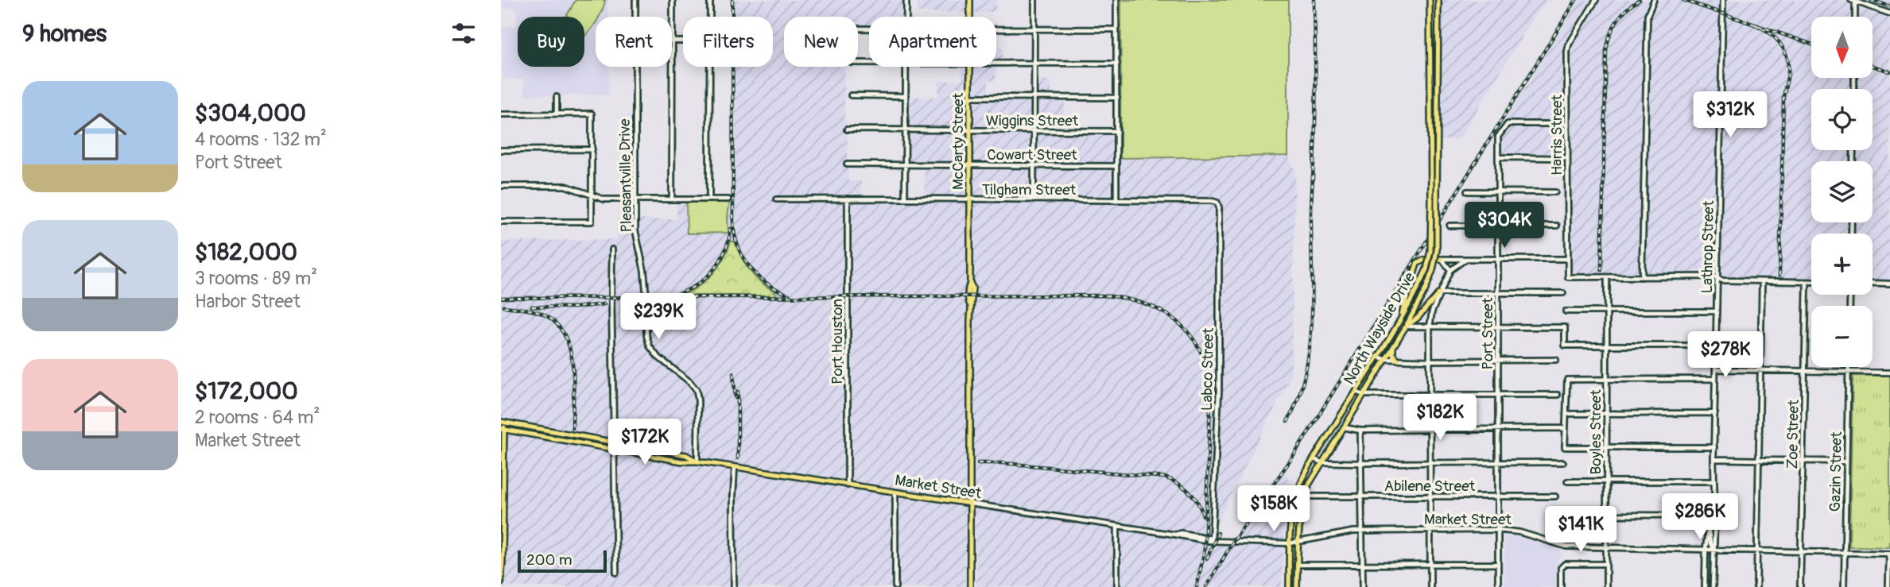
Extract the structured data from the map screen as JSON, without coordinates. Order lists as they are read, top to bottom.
{
  "streets": {
    "main road": ["McCarty Street", "North Wayside Drive", "Market Street"],
    "street": [
      "Wiggins Street",
      "Harris Street",
      "Cowart Street",
      "Pleasantville Drive",
      "Tilgham Street",
      "Lathrop Street",
      "Port Street",
      "Port Houston",
      "Labco Street",
      "Boyles Street",
      "Zoe Street",
      "Gazin Street",
      "Abilene Street"
    ]
  },
  "crossings": [
    ["Wiggins Street", "McCarty Street"],
    ["Harris Street", "Port Street"],
    ["Harris Street", "Boyles Street"],
    ["McCarty Street", "Cowart Street"],
    ["McCarty Street", "Tilgham Street"],
    ["McCarty Street", "Market Street"],
    ["Pleasantville Drive", "Market Street"],
    ["Tilgham Street", "Port Houston"],
    ["Tilgham Street", "Labco Street"],
    ["Lathrop Street", "Market Street"],
    ["North Wayside Drive", "Abilene Street"],
    ["North Wayside Drive", "Market Street"],
    ["Port Street", "Abilene Street"],
    ["Port Street", "Market Street"],
    ["Port Houston", "Market Street"],
    ["Labco Street", "Market Street"],
    ["Boyles Street", "Market Street"],
    ["Zoe Street", "Market Street"],
    ["Gazin Street", "Market Street"]
  ],
  "scale_bar": "200 m",
  "north": "bottom",
  "page": {
    "heading": "9 homes",
    "map_buttons": ["+", "−"],
    "chip": [
      "Buy",
      "Rent",
      "Filters",
      "New",
      "Apartment"
    ],
    "list": [
      {
        "name": "$304,000",
        "note": "4 rooms · 132 m² · Port Street"
      },
      {
        "name": "$182,000",
        "note": "3 rooms · 89 m² · Harbor Street"
      },
      {
        "name": "$172,000",
        "note": "2 rooms · 64 m² · Market Street"
      }
    ],
    "price": [
      "$312K",
      "$304K",
      "$239K",
      "$278K",
      "$182K",
      "$172K",
      "$158K",
      "$286K",
      "$141K"
    ],
    "scale": "200 m"
  }
}
